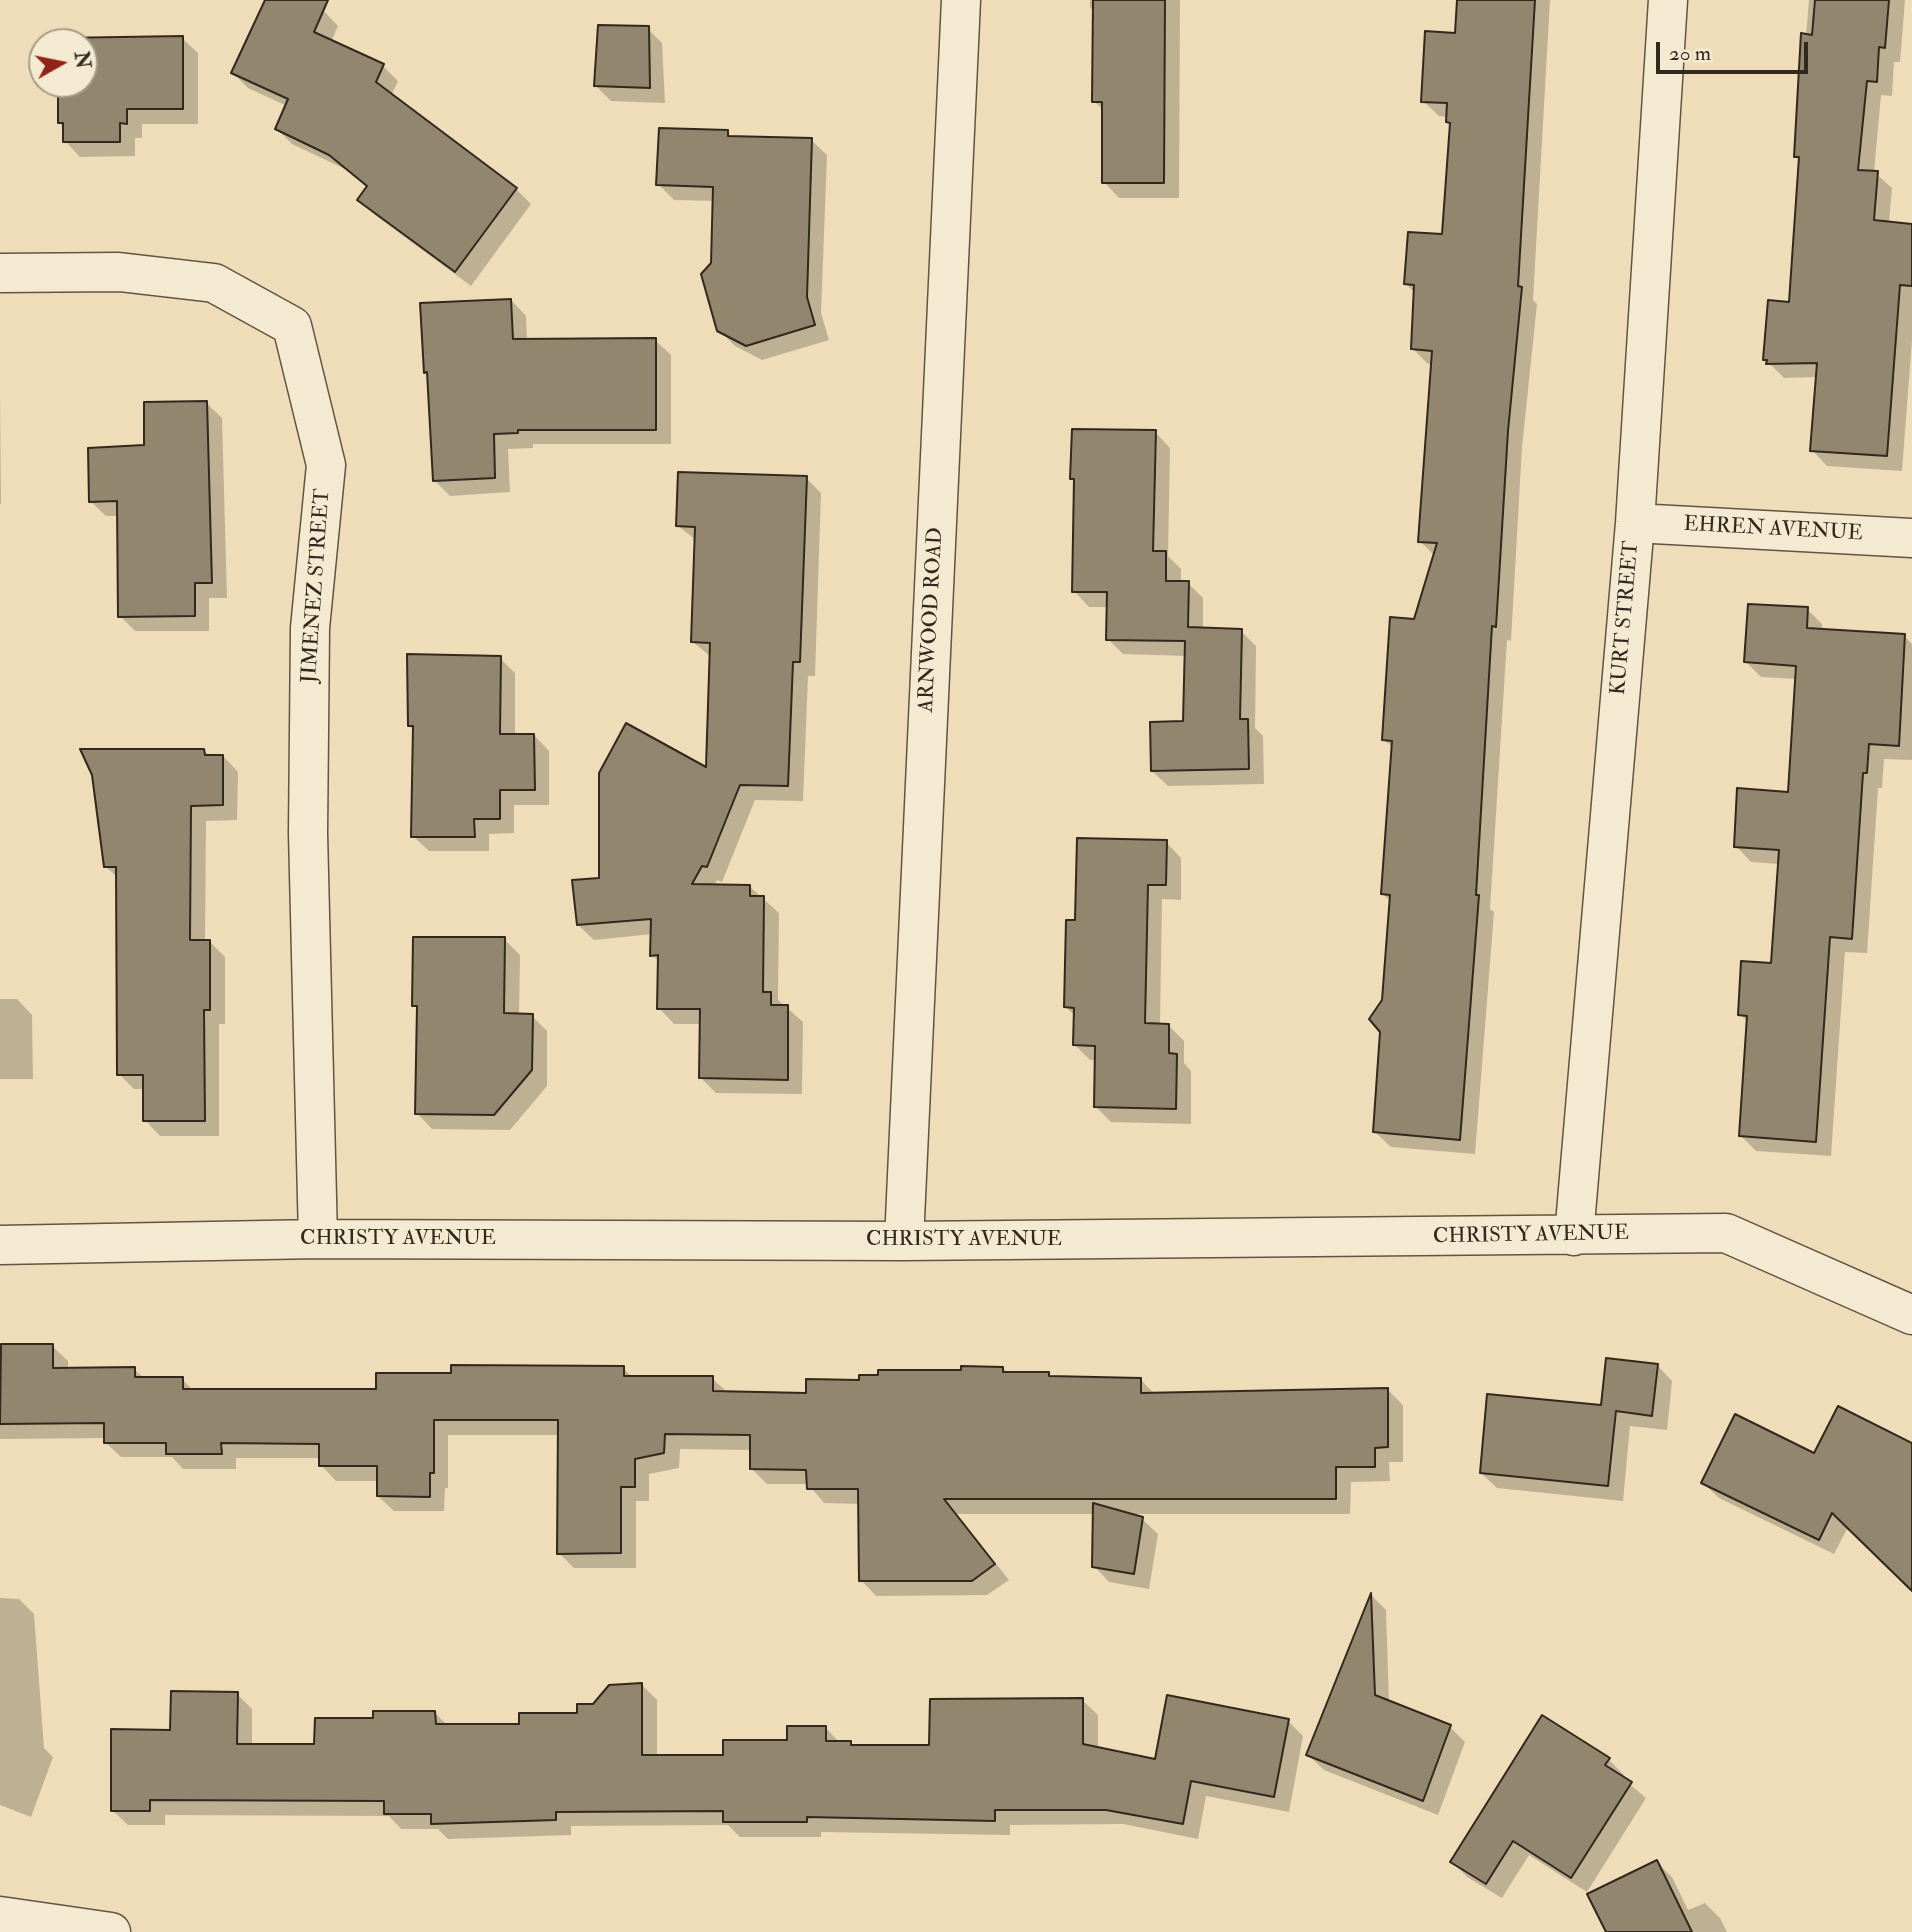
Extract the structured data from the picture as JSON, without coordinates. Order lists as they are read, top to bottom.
{
  "streets": {
    "street": [
      "EHREN AVENUE",
      "JIMENEZ STREET",
      "KURT STREET",
      "ARNWOOD ROAD",
      "CHRISTY AVENUE"
    ]
  },
  "crossings": [
    ["EHREN AVENUE", "KURT STREET"],
    ["JIMENEZ STREET", "CHRISTY AVENUE"],
    ["KURT STREET", "CHRISTY AVENUE"],
    ["ARNWOOD ROAD", "CHRISTY AVENUE"]
  ],
  "scale_bar": "20 m",
  "north": "right"
}
